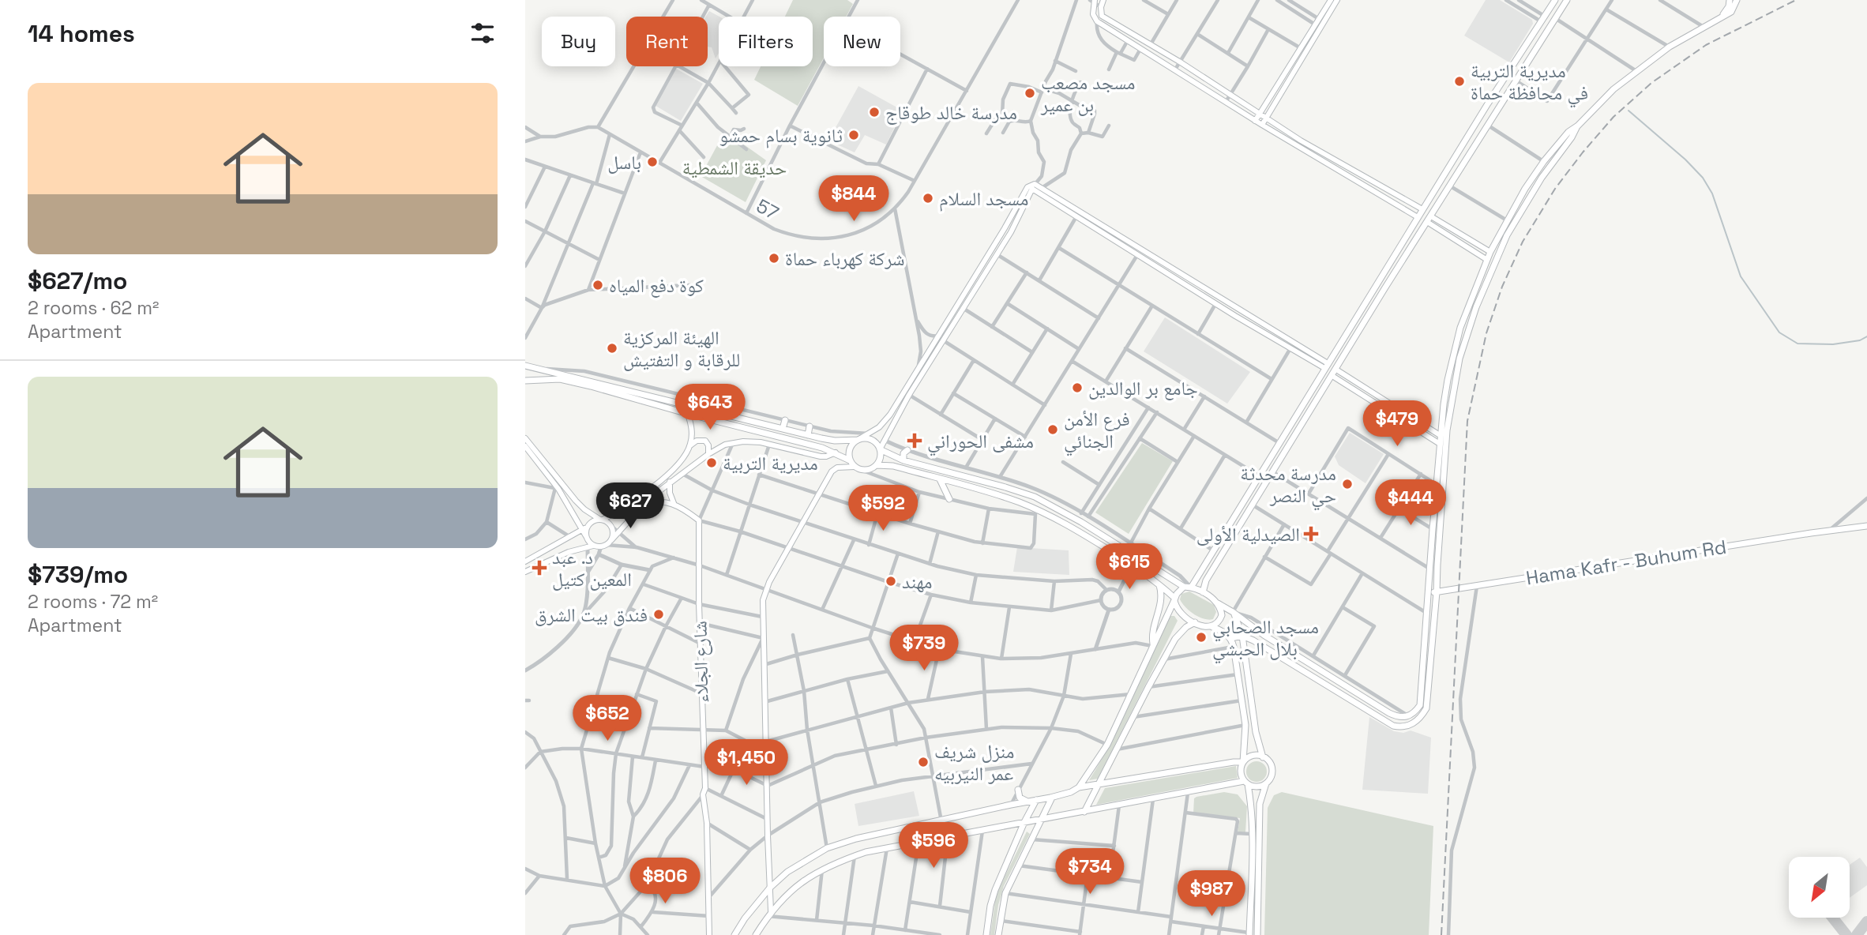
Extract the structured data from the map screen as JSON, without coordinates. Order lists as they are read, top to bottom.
{
  "streets": {
    "main road": ["Hama Kafr - Buhum Rd", "شارع الجلاء"],
    "street": ["57"]
  },
  "parks": ["حديقة الشمطية"],
  "places": {
    "other": [
      "مديرية التربية في محافظة حماة",
      "مسجد مصعب بن عمير",
      "مدرسة خالد طوقاج",
      "ثانوية بسام حمشو",
      "باسل",
      "مسجد السلام",
      "شركة كهرباء حماة",
      "كوة دفع المياه",
      "الهيئة المركزية للرقابة و التفتيش",
      "جامع بر الوالدين",
      "فرع الأمن الجنائي",
      "مديرية التربية",
      "مدرسة محدثة حي النصر",
      "مهند",
      "فندق بيت الشرق",
      "مسجد الصحابي بلال الحبشي",
      "منزل شريف عمر النيربيه"
    ],
    "health": ["مشفى الحوراني", "الصيدلية الأولى", "د. عبد المعين كتيل"]
  },
  "north": "bottom left",
  "page": {
    "heading": "14 homes",
    "chip": [
      "Buy",
      "Rent",
      "Filters",
      "New"
    ],
    "list": [
      {
        "name": "$627/mo",
        "note": "2 rooms · 62 m² · Apartment"
      },
      {
        "name": "$739/mo",
        "note": "2 rooms · 72 m² · Apartment"
      }
    ],
    "price": [
      "$844",
      "$643",
      "$479",
      "$444",
      "$627",
      "$592",
      "$615",
      "$739",
      "$652",
      "$1,450",
      "$596",
      "$734",
      "$806",
      "$987"
    ]
  }
}
